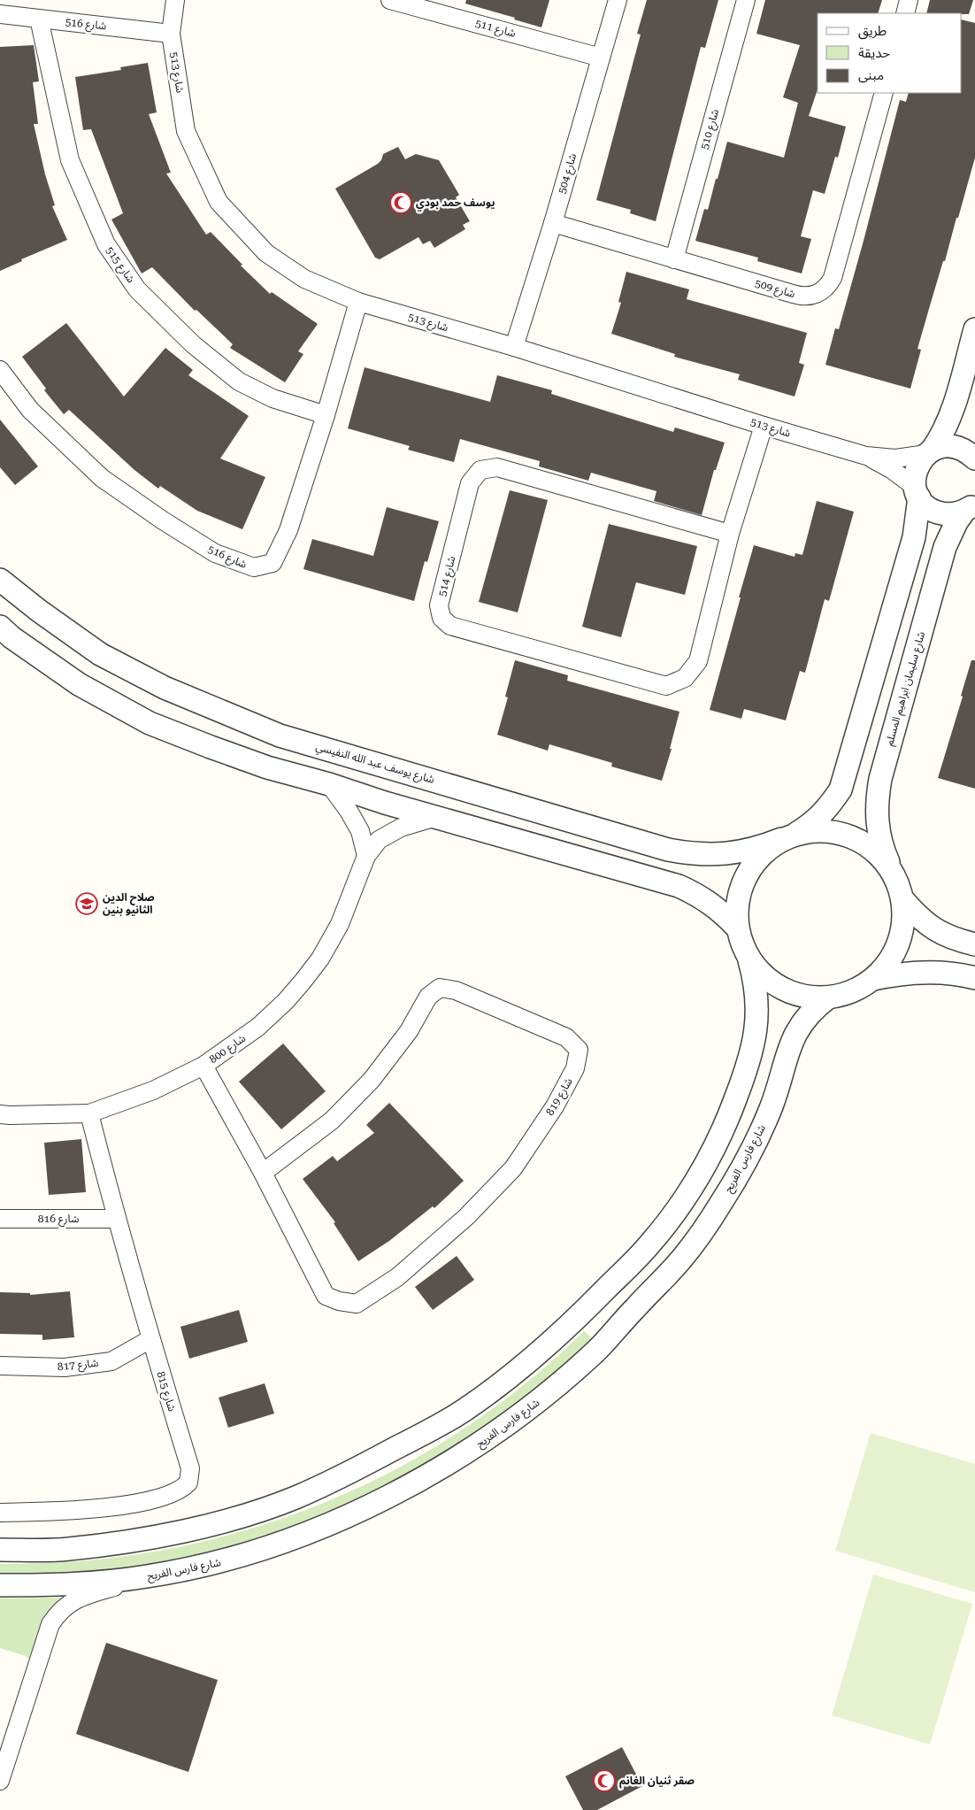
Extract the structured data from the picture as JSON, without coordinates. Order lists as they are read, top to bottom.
{
  "streets": {
    "street": [
      "شارع 516",
      "شارع 511",
      "شارع 513",
      "شارع 510",
      "شارع 504",
      "شارع 515",
      "شارع 509",
      "شارع 514",
      "شارع سليمان ابراهيم المسلم",
      "شارع يوسف عبد الله النفيسي",
      "شارع 800",
      "شارع 819",
      "شارع فارس الفريح",
      "شارع 816",
      "شارع 817",
      "شارع 815"
    ]
  },
  "crossings": [
    ["شارع 516", "شارع 513"],
    ["شارع 516", "شارع 515"],
    ["شارع 511", "شارع 504"],
    ["شارع 513", "شارع 504"],
    ["شارع 513", "شارع 514"],
    ["شارع 510", "شارع 509"],
    ["شارع 504", "شارع 509"],
    ["شارع 800", "شارع 819"],
    ["شارع 800", "شارع 815"],
    ["شارع 816", "شارع 815"],
    ["شارع 817", "شارع 815"]
  ],
  "places": {
    "mosque": ["يوسف حمد بودي", "صقر ثنيان الغانم"],
    "school or university": ["صلاح الدين الثانيو بنين"]
  },
  "legend": ["طريق", "حديقة", "مبنى"]
}
